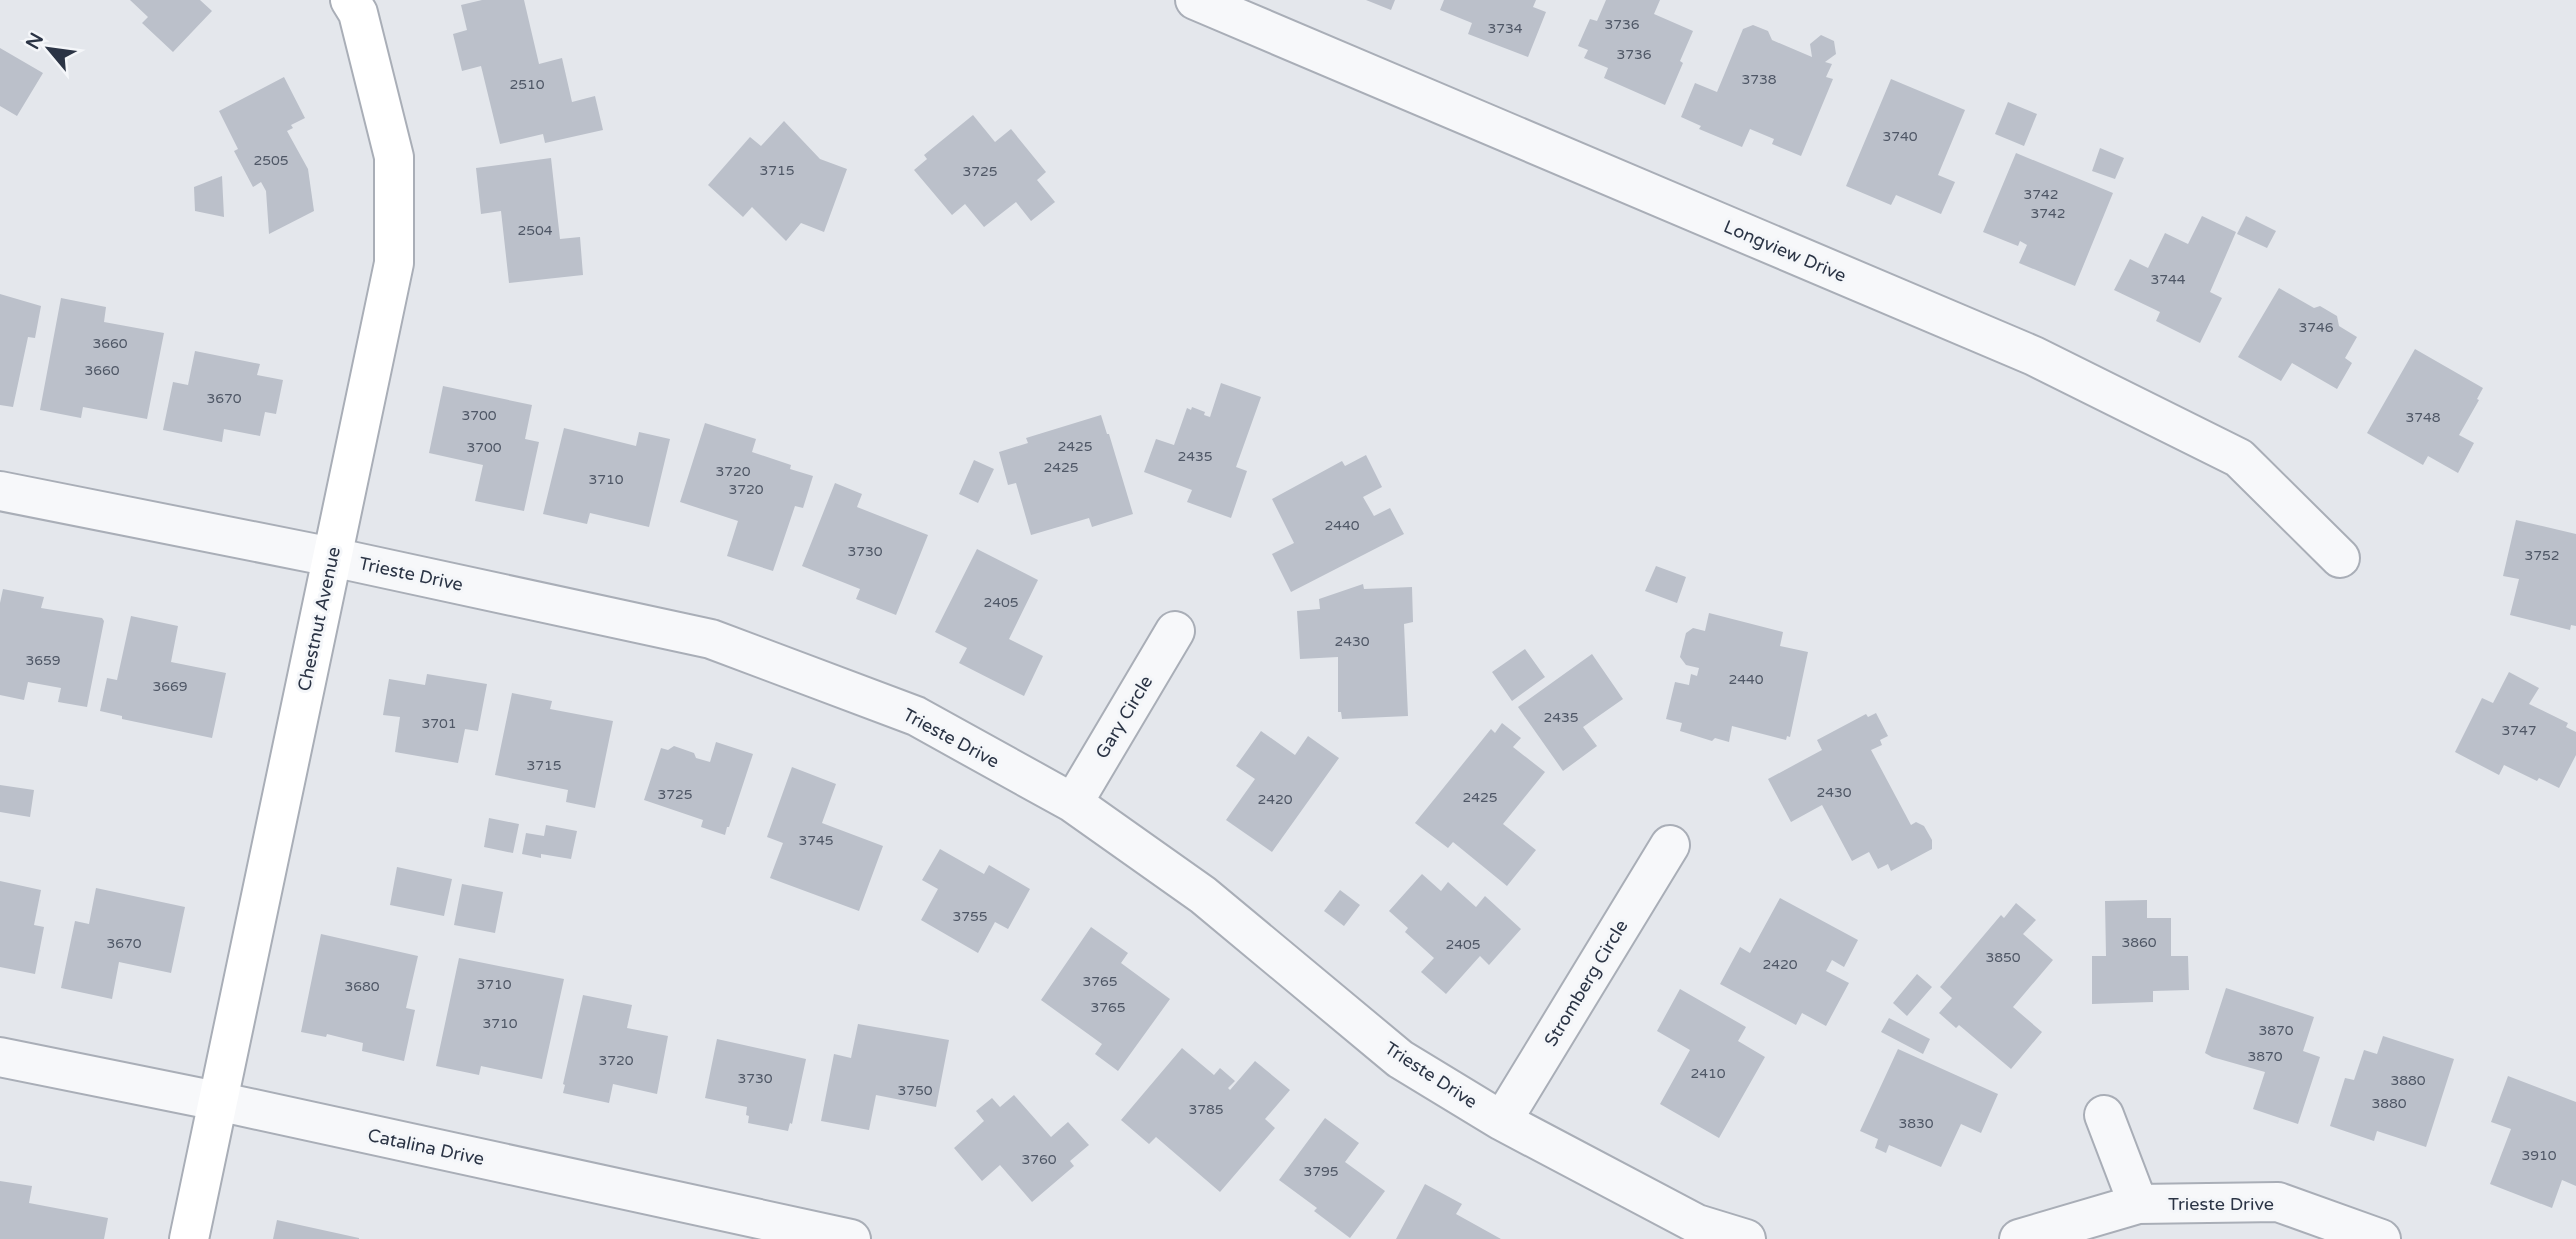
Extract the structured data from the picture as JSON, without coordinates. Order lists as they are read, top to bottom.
{
  "streets": {
    "street": [
      "Longview Drive",
      "Trieste Drive",
      "Chestnut Avenue",
      "Gary Circle",
      "Stromberg Circle",
      "Catalina Drive"
    ]
  },
  "crossings": [
    ["Trieste Drive", "Chestnut Avenue"],
    ["Trieste Drive", "Gary Circle"],
    ["Trieste Drive", "Stromberg Circle"],
    ["Chestnut Avenue", "Catalina Drive"]
  ],
  "house_numbers": [
    "3736",
    "3734",
    "3736",
    "3738",
    "2510",
    "3740",
    "2505",
    "3715",
    "3725",
    "3742",
    "3742",
    "2504",
    "3744",
    "3746",
    "3660",
    "3660",
    "3670",
    "3700",
    "3748",
    "2425",
    "3700",
    "2435",
    "2425",
    "3720",
    "3710",
    "3720",
    "2440",
    "3730",
    "3752",
    "2405",
    "2430",
    "3659",
    "2440",
    "3669",
    "2435",
    "3701",
    "3747",
    "3715",
    "2430",
    "3725",
    "2425",
    "2420",
    "3745",
    "3755",
    "3860",
    "3670",
    "2405",
    "3850",
    "2420",
    "3765",
    "3710",
    "3680",
    "3765",
    "3710",
    "3870",
    "3870",
    "3720",
    "2410",
    "3730",
    "3880",
    "3750",
    "3880",
    "3785",
    "3830",
    "3910",
    "3760",
    "3795"
  ],
  "north": "top left"
}
